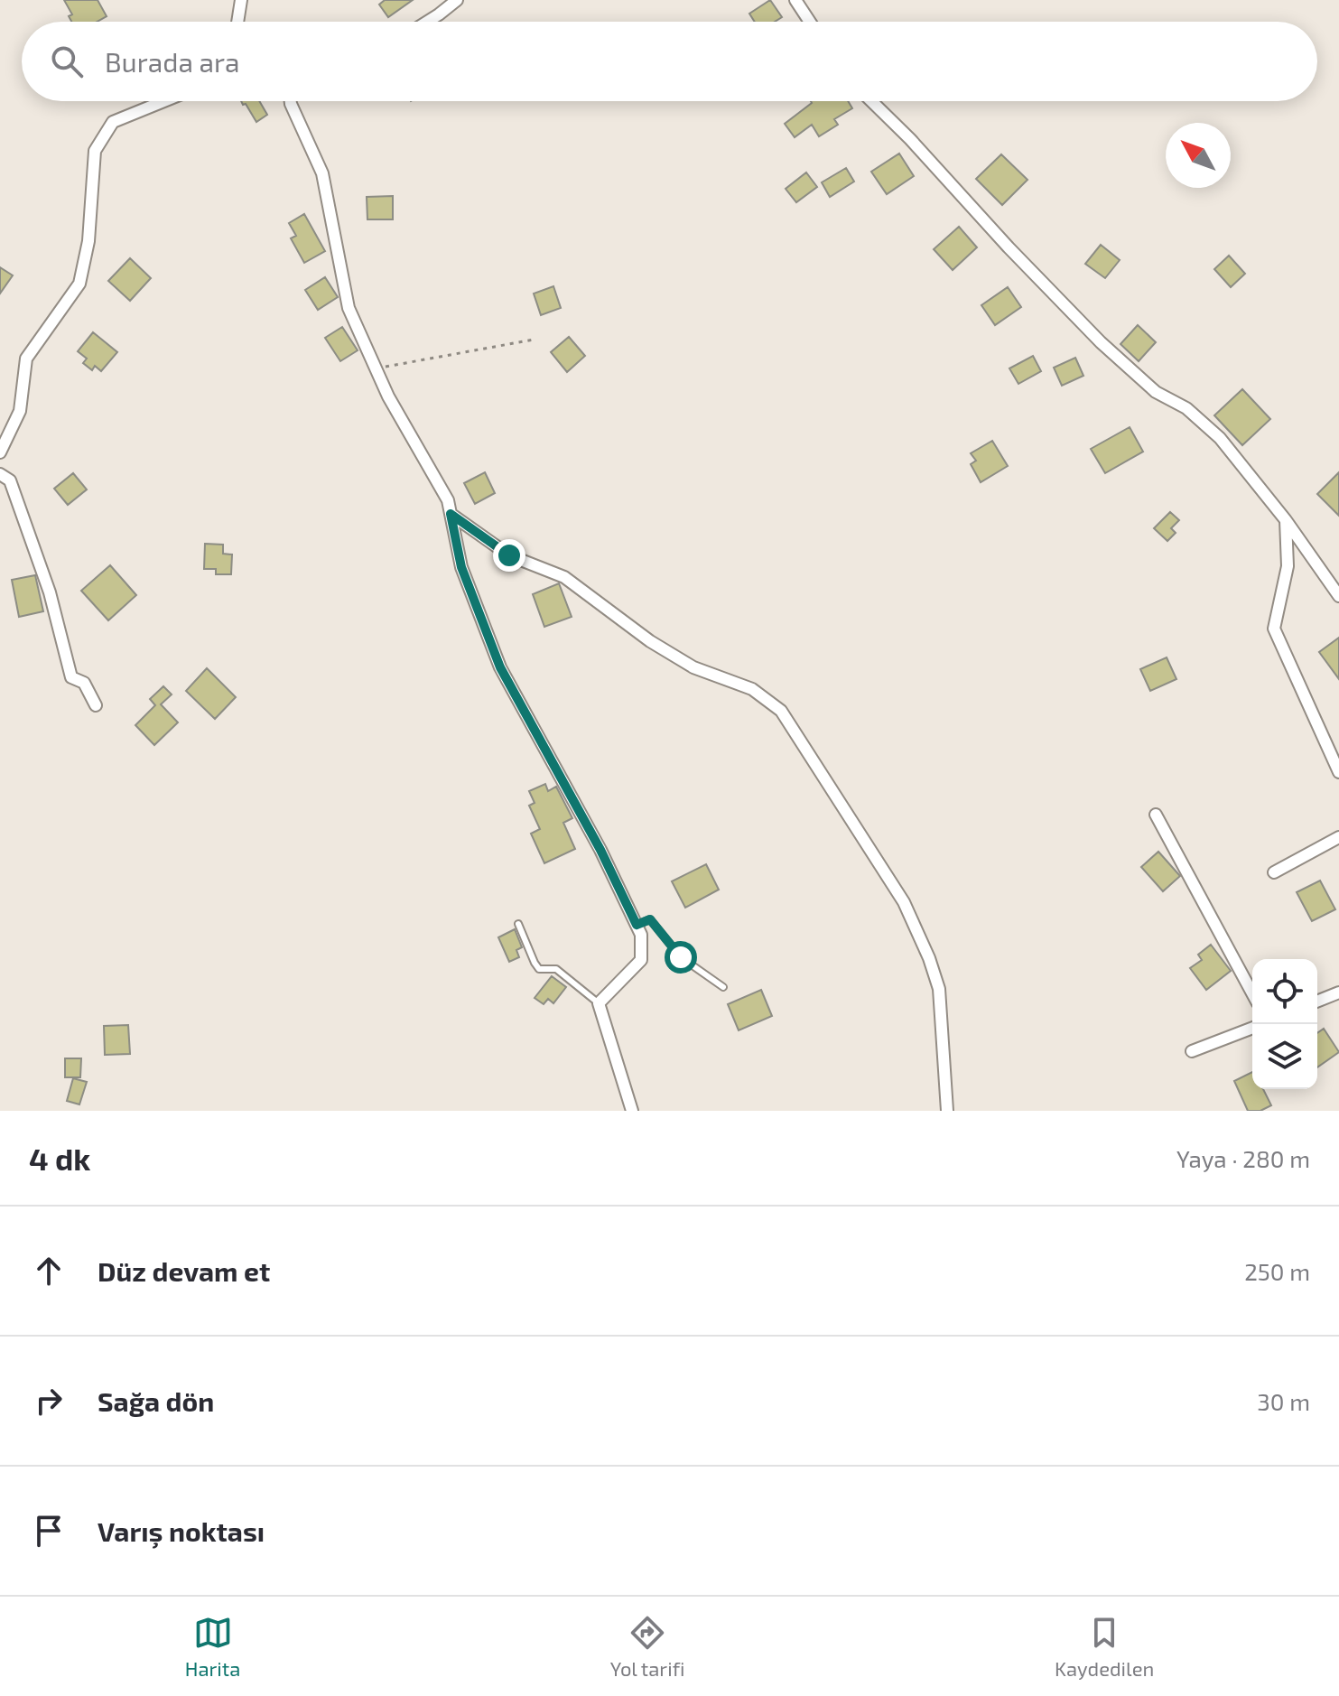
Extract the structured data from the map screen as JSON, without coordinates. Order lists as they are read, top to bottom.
{
  "north": "top left",
  "page": {
    "search": "Burada ara",
    "heading": ["4 dk", "Yaya · 280 m"],
    "list": [
      ["Düz devam et", "250 m"],
      ["Sağa dön", "30 m"],
      "Varış noktası"
    ],
    "nav": ["Harita", "Yol tarifi", "Kaydedilen"]
  }
}
